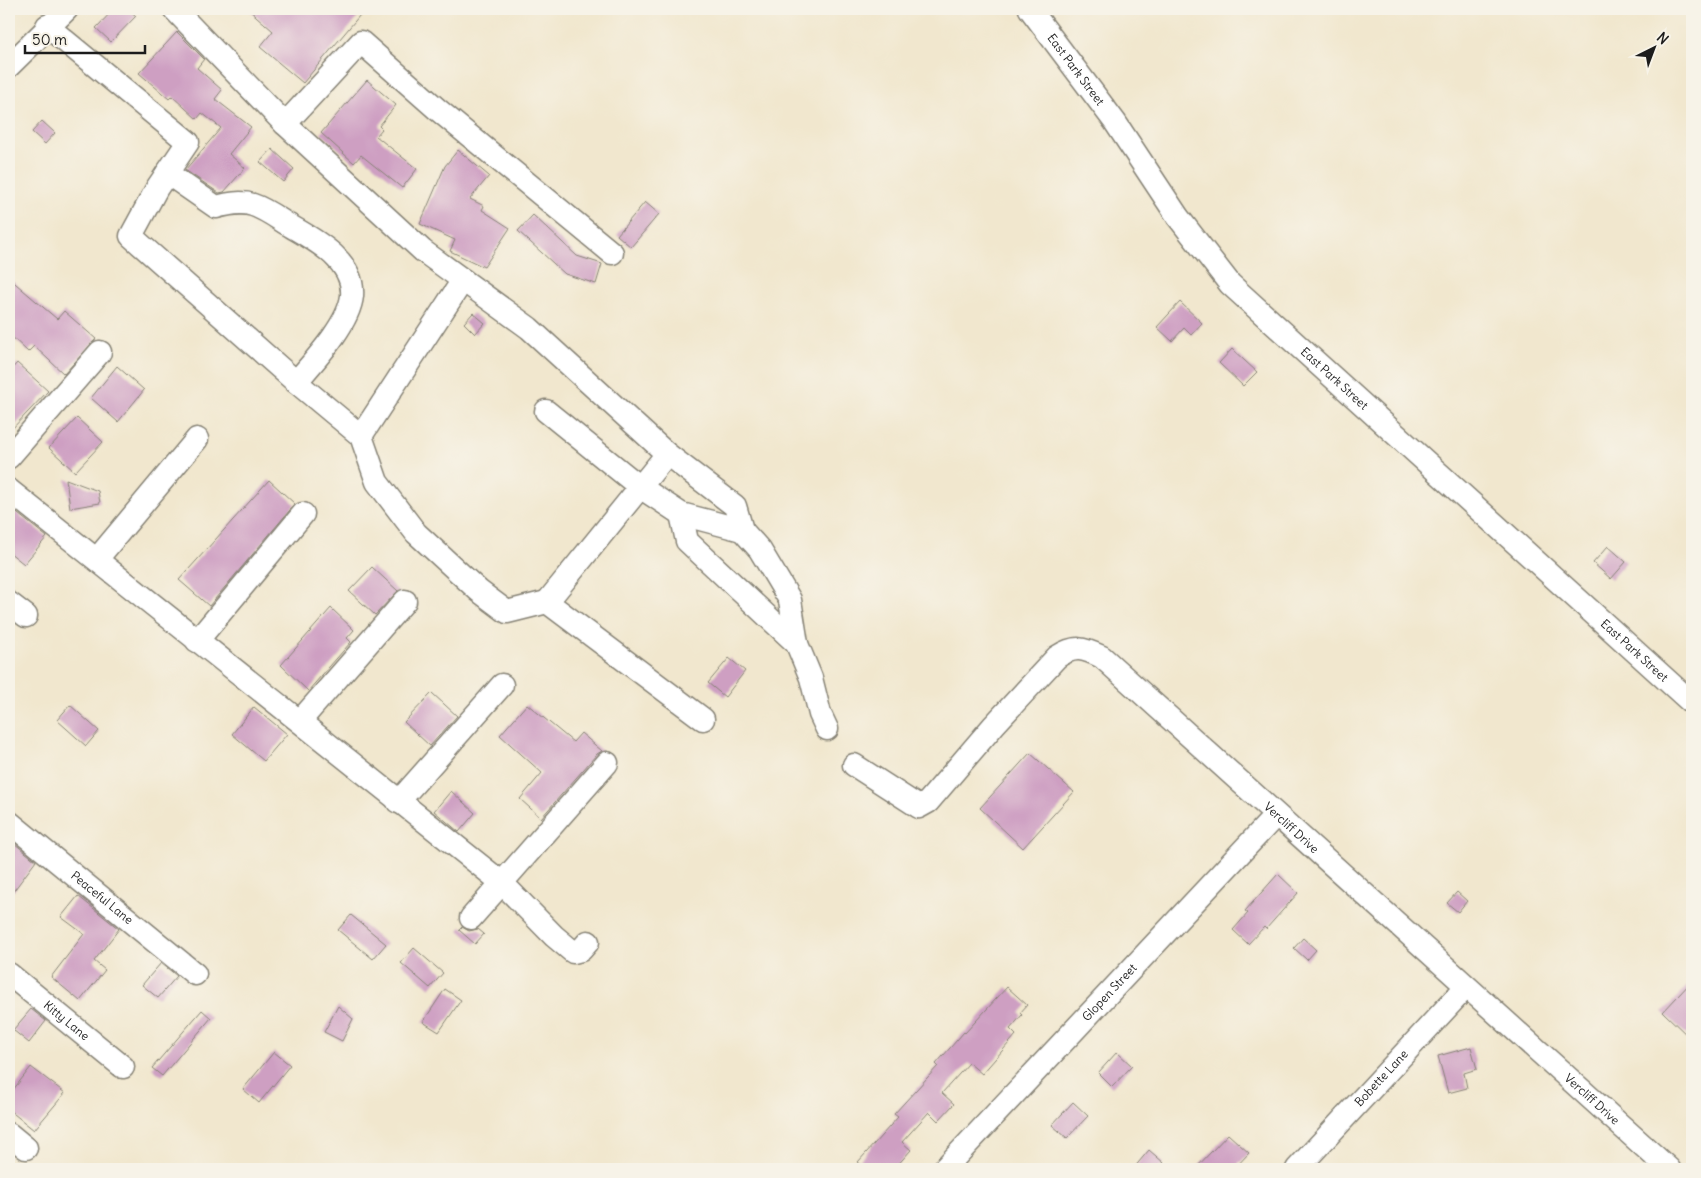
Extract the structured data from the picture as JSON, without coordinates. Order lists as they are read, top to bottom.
{
  "streets": {
    "street": [
      "East Park Street",
      "Vercliff Drive",
      "Peaceful Lane",
      "Glopen Street",
      "Kitty Lane",
      "Bobette Lane"
    ]
  },
  "crossings": [
    ["Vercliff Drive", "Glopen Street"],
    ["Vercliff Drive", "Bobette Lane"]
  ],
  "scale_bar": "50 m",
  "north": "top right"
}
